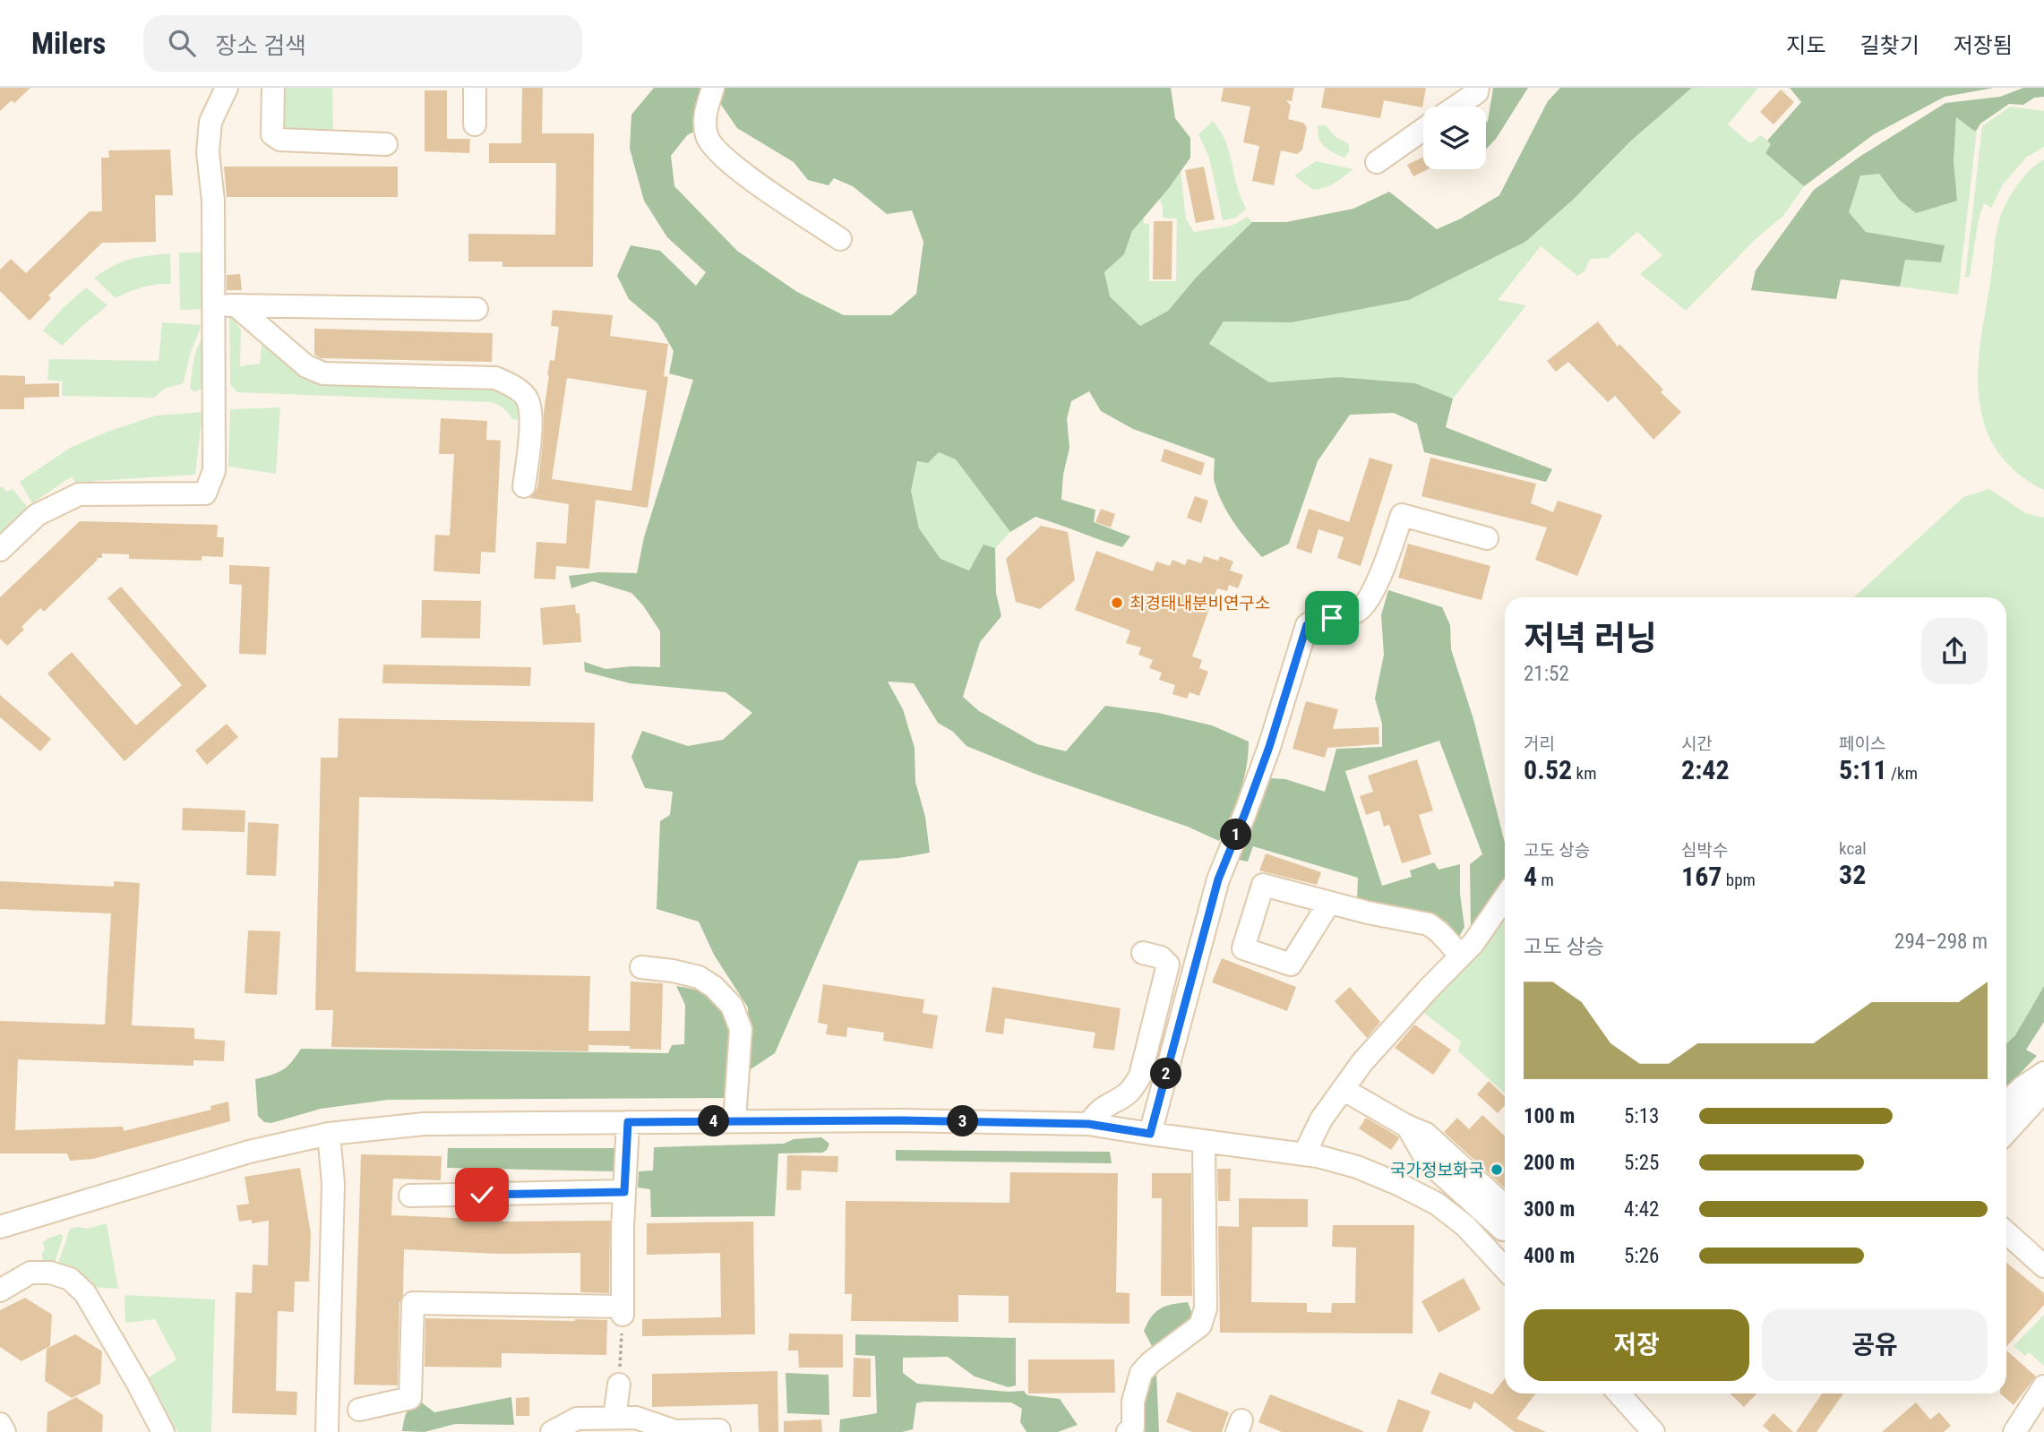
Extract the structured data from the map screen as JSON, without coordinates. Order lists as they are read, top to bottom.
{
  "places": ["최경태내분비연구소", "국가정보화국"],
  "page": {
    "header": "Milers",
    "search": "장소 검색",
    "nav": ["지도", "길찾기", "저장됨"],
    "heading": ["저녁 러닝", "21:52"],
    "stats": [
      ["거리", "0.52 km"],
      ["시간", "2:42"],
      ["페이스", "5:11 /km"],
      ["고도 상승", "4 m"],
      ["심박수", "167 bpm"],
      ["kcal", "32"]
    ],
    "pins": [
      "1",
      "2",
      "3",
      "4"
    ],
    "chart": ["고도 상승", "294–298 m"],
    "list": [
      {
        "name": "100 m",
        "note": "5:13"
      },
      {
        "name": "200 m",
        "note": "5:25"
      },
      {
        "name": "300 m",
        "note": "4:42"
      },
      {
        "name": "400 m",
        "note": "5:26"
      }
    ],
    "buttons": ["저장", "공유"]
  }
}
